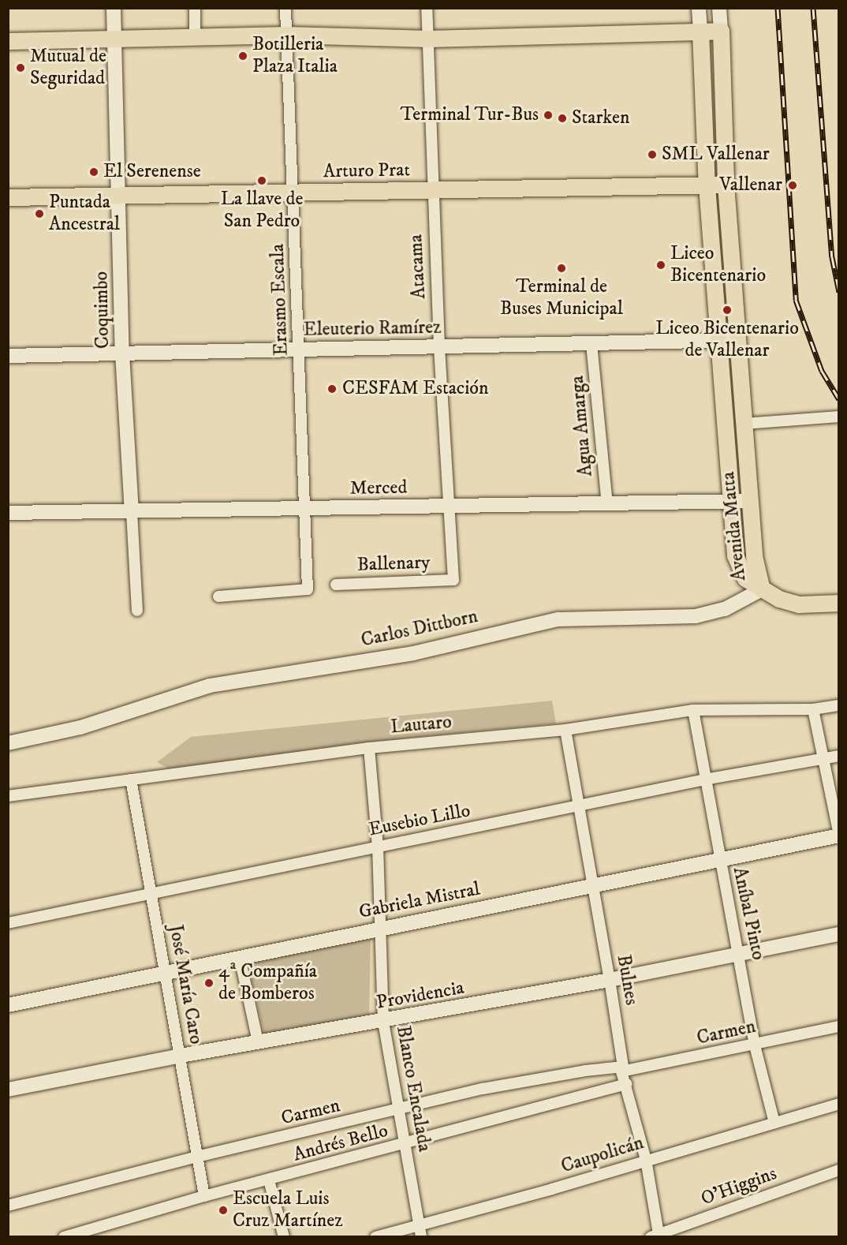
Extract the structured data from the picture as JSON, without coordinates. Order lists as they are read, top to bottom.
{
  "streets": {
    "main road": [
      "Arturo Prat",
      "Coquimbo",
      "Eleuterio Ramírez",
      "Merced",
      "Avenida Matta",
      "Carlos Dittborn",
      "Gabriela Mistral",
      "Providencia"
    ],
    "street": [
      "Atacama",
      "Erasmo Escala",
      "Agua Amarga",
      "Ballenary",
      "Lautaro",
      "Eusebio Lillo",
      "Aníbal Pinto",
      "Bulnes",
      "José María Caro",
      "Carmen",
      "Blanco Encalada",
      "Andrés Bello",
      "Caupolicán",
      "O'Higgins"
    ]
  },
  "crossings": [
    ["Arturo Prat", "Atacama"],
    ["Arturo Prat", "Erasmo Escala"],
    ["Arturo Prat", "Coquimbo"],
    ["Arturo Prat", "Avenida Matta"],
    ["Atacama", "Eleuterio Ramírez"],
    ["Atacama", "Merced"],
    ["Atacama", "Ballenary"],
    ["Erasmo Escala", "Eleuterio Ramírez"],
    ["Erasmo Escala", "Merced"],
    ["Coquimbo", "Eleuterio Ramírez"],
    ["Coquimbo", "Merced"],
    ["Eleuterio Ramírez", "Agua Amarga"],
    ["Eleuterio Ramírez", "Avenida Matta"],
    ["Agua Amarga", "Merced"],
    ["Merced", "Avenida Matta"],
    ["Avenida Matta", "Carlos Dittborn"],
    ["Lautaro", "Aníbal Pinto"],
    ["Lautaro", "Bulnes"],
    ["Lautaro", "José María Caro"],
    ["Lautaro", "Blanco Encalada"],
    ["Eusebio Lillo", "Aníbal Pinto"],
    ["Eusebio Lillo", "Bulnes"],
    ["Eusebio Lillo", "José María Caro"],
    ["Eusebio Lillo", "Blanco Encalada"],
    ["Gabriela Mistral", "Aníbal Pinto"],
    ["Gabriela Mistral", "Bulnes"],
    ["Gabriela Mistral", "José María Caro"],
    ["Gabriela Mistral", "Blanco Encalada"],
    ["Aníbal Pinto", "Providencia"],
    ["Aníbal Pinto", "Carmen"],
    ["Aníbal Pinto", "Caupolicán"],
    ["Bulnes", "Providencia"],
    ["Bulnes", "Carmen"],
    ["Bulnes", "Andrés Bello"],
    ["Bulnes", "Caupolicán"],
    ["Bulnes", "O'Higgins"],
    ["José María Caro", "Providencia"],
    ["José María Caro", "Carmen"],
    ["José María Caro", "Andrés Bello"],
    ["Providencia", "Blanco Encalada"],
    ["Carmen", "Blanco Encalada"],
    ["Blanco Encalada", "Andrés Bello"],
    ["Blanco Encalada", "Caupolicán"]
  ],
  "places": [
    "Botilleria Plaza Italia",
    "Mutual de Seguridad",
    "Terminal Tur-Bus",
    "Starken",
    "SML Vallenar",
    "El Serenense",
    "La llave de San Pedro",
    "Vallenar",
    "Puntada Ancestral",
    "Liceo Bicentenario",
    "Terminal de Buses Municipal",
    "Liceo Bicentenario de Vallenar",
    "CESFAM Estación",
    "4ª Compañía de Bomberos",
    "Escuela Luis Cruz Martínez"
  ]
}
